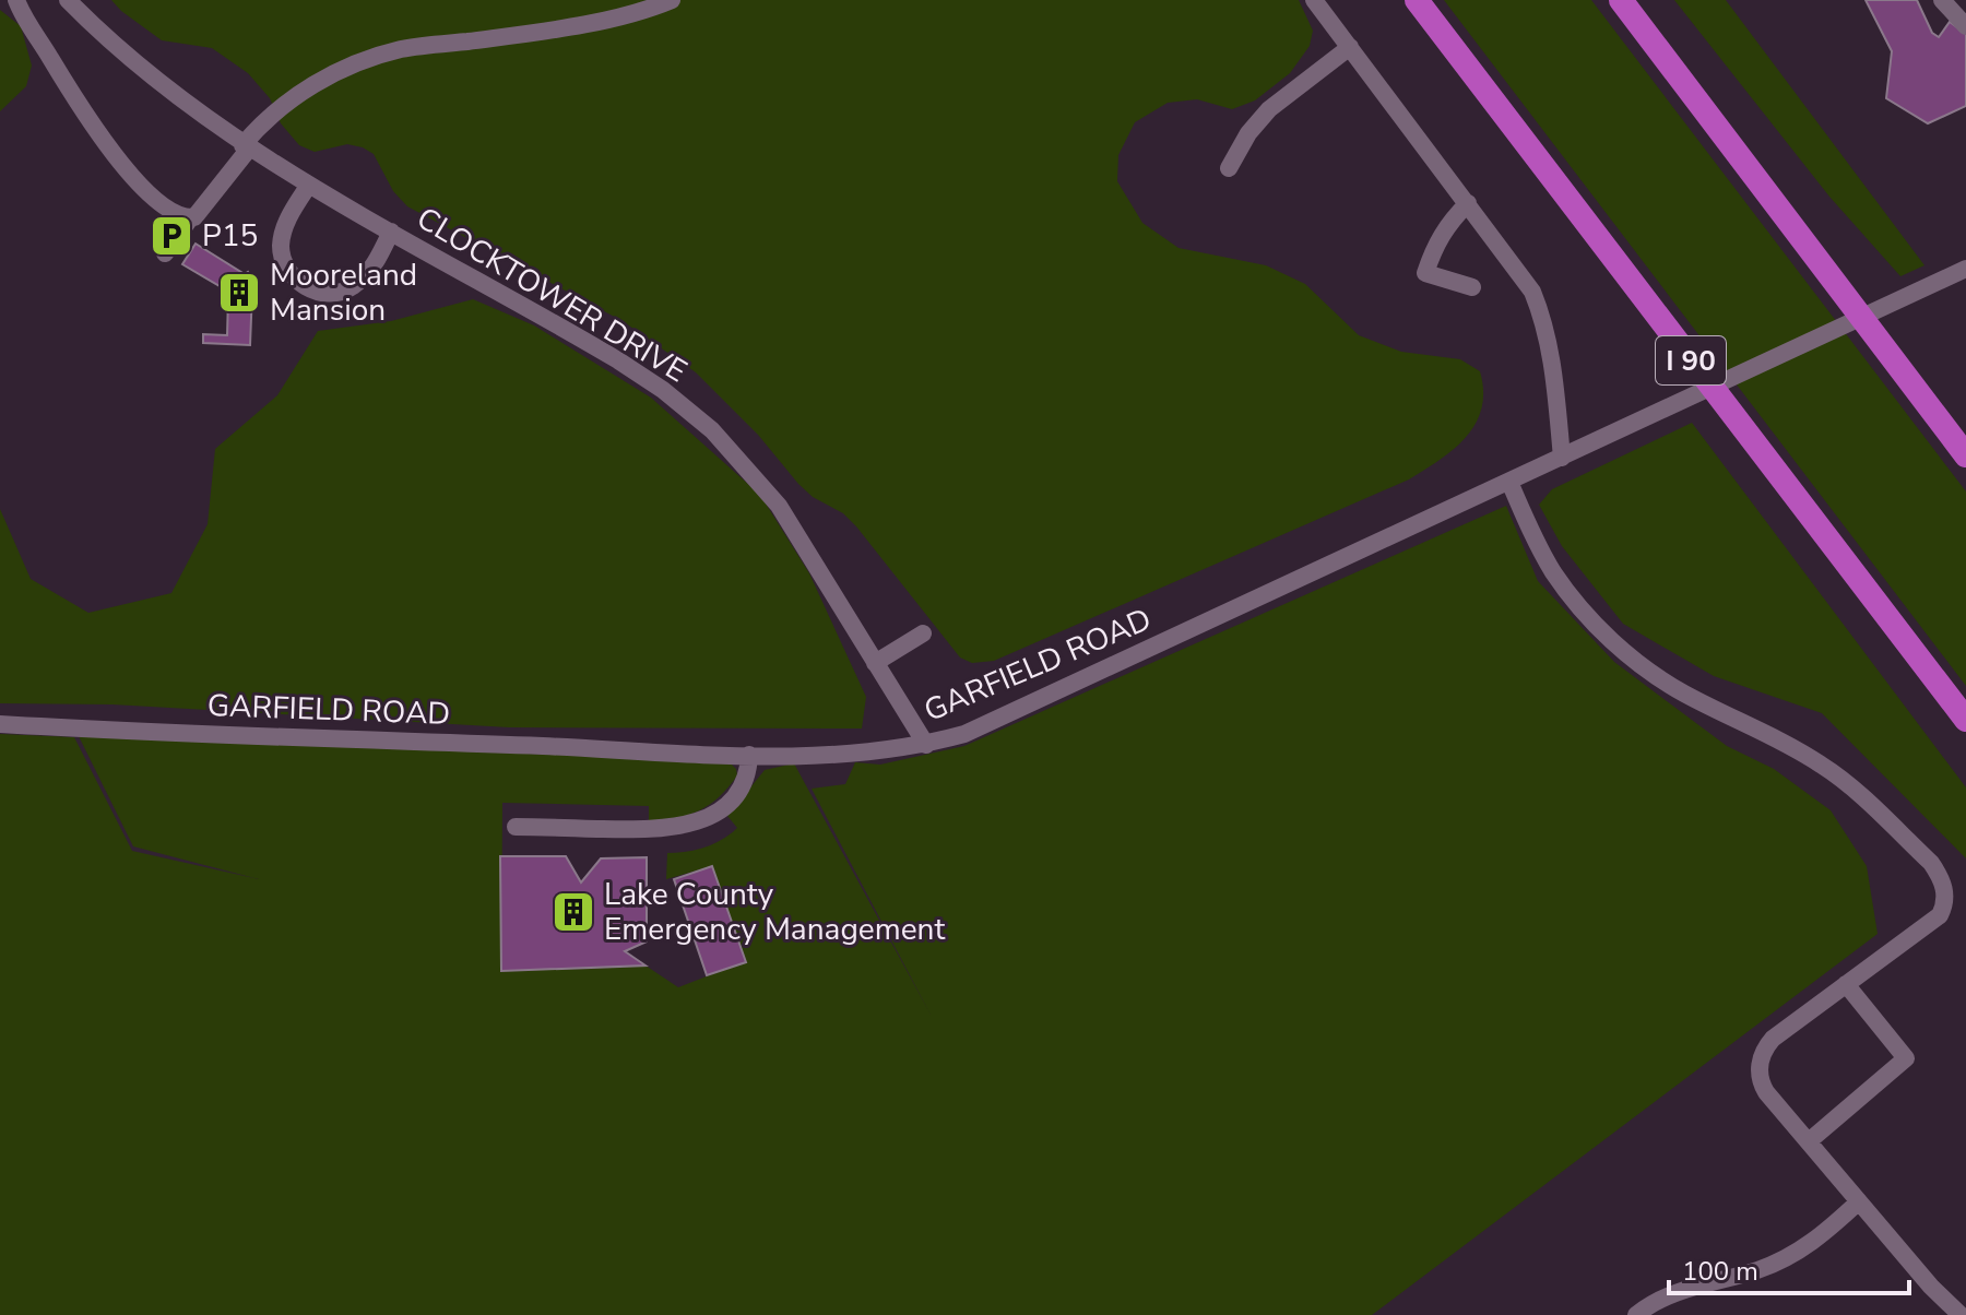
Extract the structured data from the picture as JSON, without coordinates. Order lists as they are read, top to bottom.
{
  "streets": {
    "highway": ["I 90"],
    "street": ["CLOCKTOWER DRIVE", "GARFIELD ROAD"]
  },
  "crossings": [
    ["CLOCKTOWER DRIVE", "GARFIELD ROAD"]
  ],
  "places": {
    "parking": ["P15"],
    "building": ["Mooreland Mansion", "Lake County Emergency Management"]
  },
  "scale_bar": "100 m"
}
